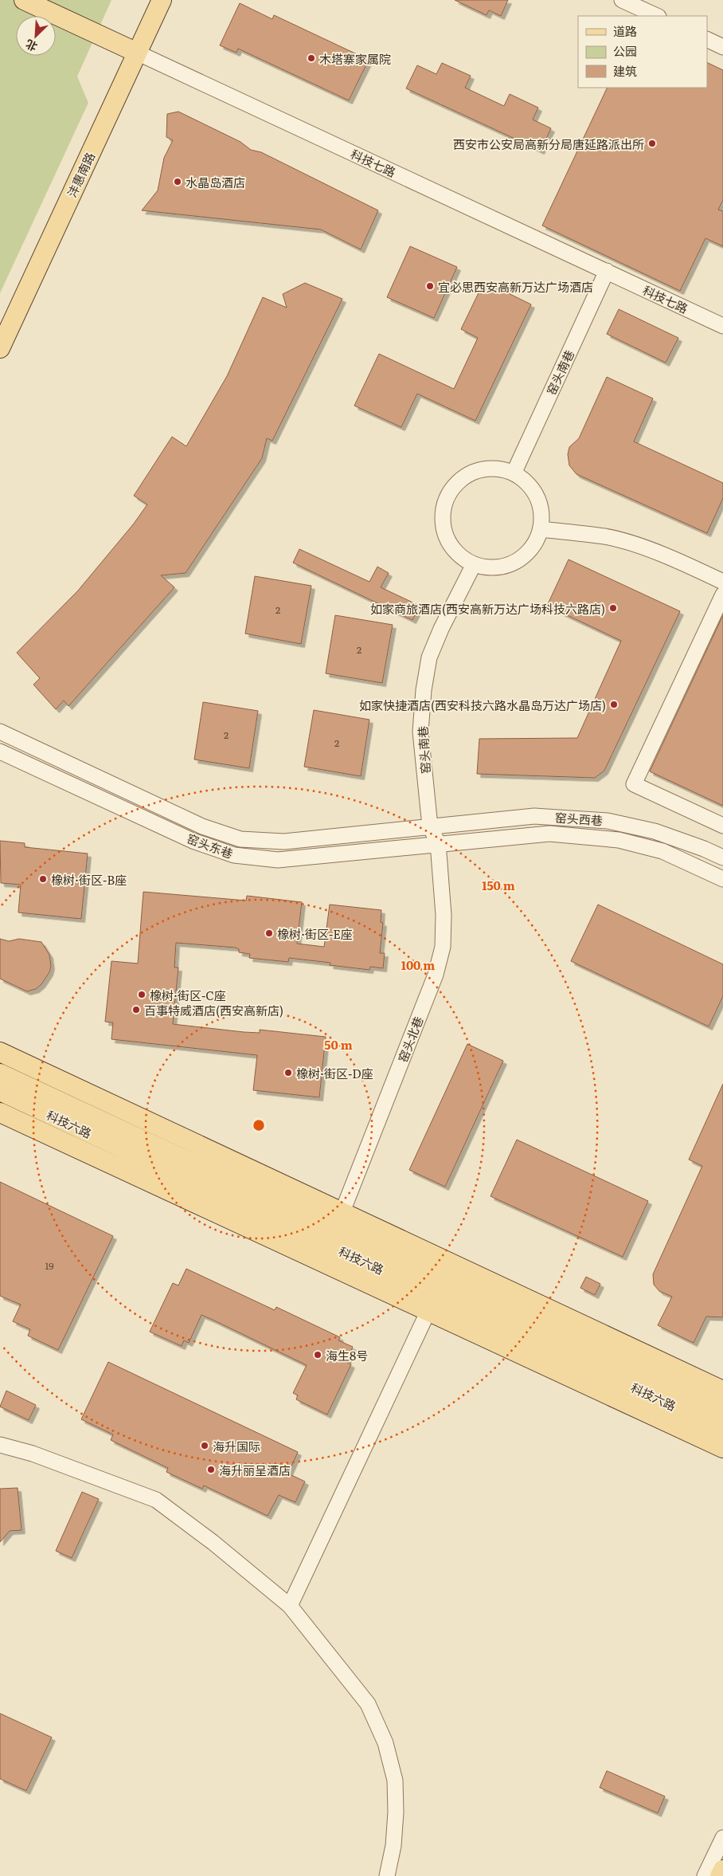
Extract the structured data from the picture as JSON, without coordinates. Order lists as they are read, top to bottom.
{
  "streets": {
    "main road": ["科技七路", "沣惠南路", "科技六路"],
    "street": [
      "窑头南巷",
      "窑头西巷",
      "窑头东巷",
      "窑头北巷"
    ]
  },
  "crossings": [
    ["科技七路", "沣惠南路"],
    ["科技七路", "窑头南巷"],
    ["窑头南巷", "窑头西巷"],
    ["窑头南巷", "窑头东巷"],
    ["窑头南巷", "窑头北巷"],
    ["窑头西巷", "窑头东巷"],
    ["窑头西巷", "窑头北巷"],
    ["窑头东巷", "窑头北巷"],
    ["窑头北巷", "科技六路"]
  ],
  "places": [
    "木塔寨家属院",
    "西安市公安局高新分局唐延路派出所",
    "水晶岛酒店",
    "宜必思西安高新万达广场酒店",
    "如家商旅酒店(西安高新万达广场科技六路店)",
    "如家快捷酒店(西安科技六路水晶岛万达广场店)",
    "橡树·街区-B座",
    "橡树·街区-E座",
    "橡树·街区-C座",
    "百事特威酒店(西安高新店)",
    "橡树·街区-D座",
    "海生8号",
    "海升国际",
    "海升丽呈酒店"
  ],
  "house_numbers": [
    "2",
    "2",
    "2",
    "2",
    "19"
  ],
  "legend": ["道路", "公园", "建筑"],
  "north": "bottom left",
  "rings": ["150 m", "100 m", "50 m"]
}
